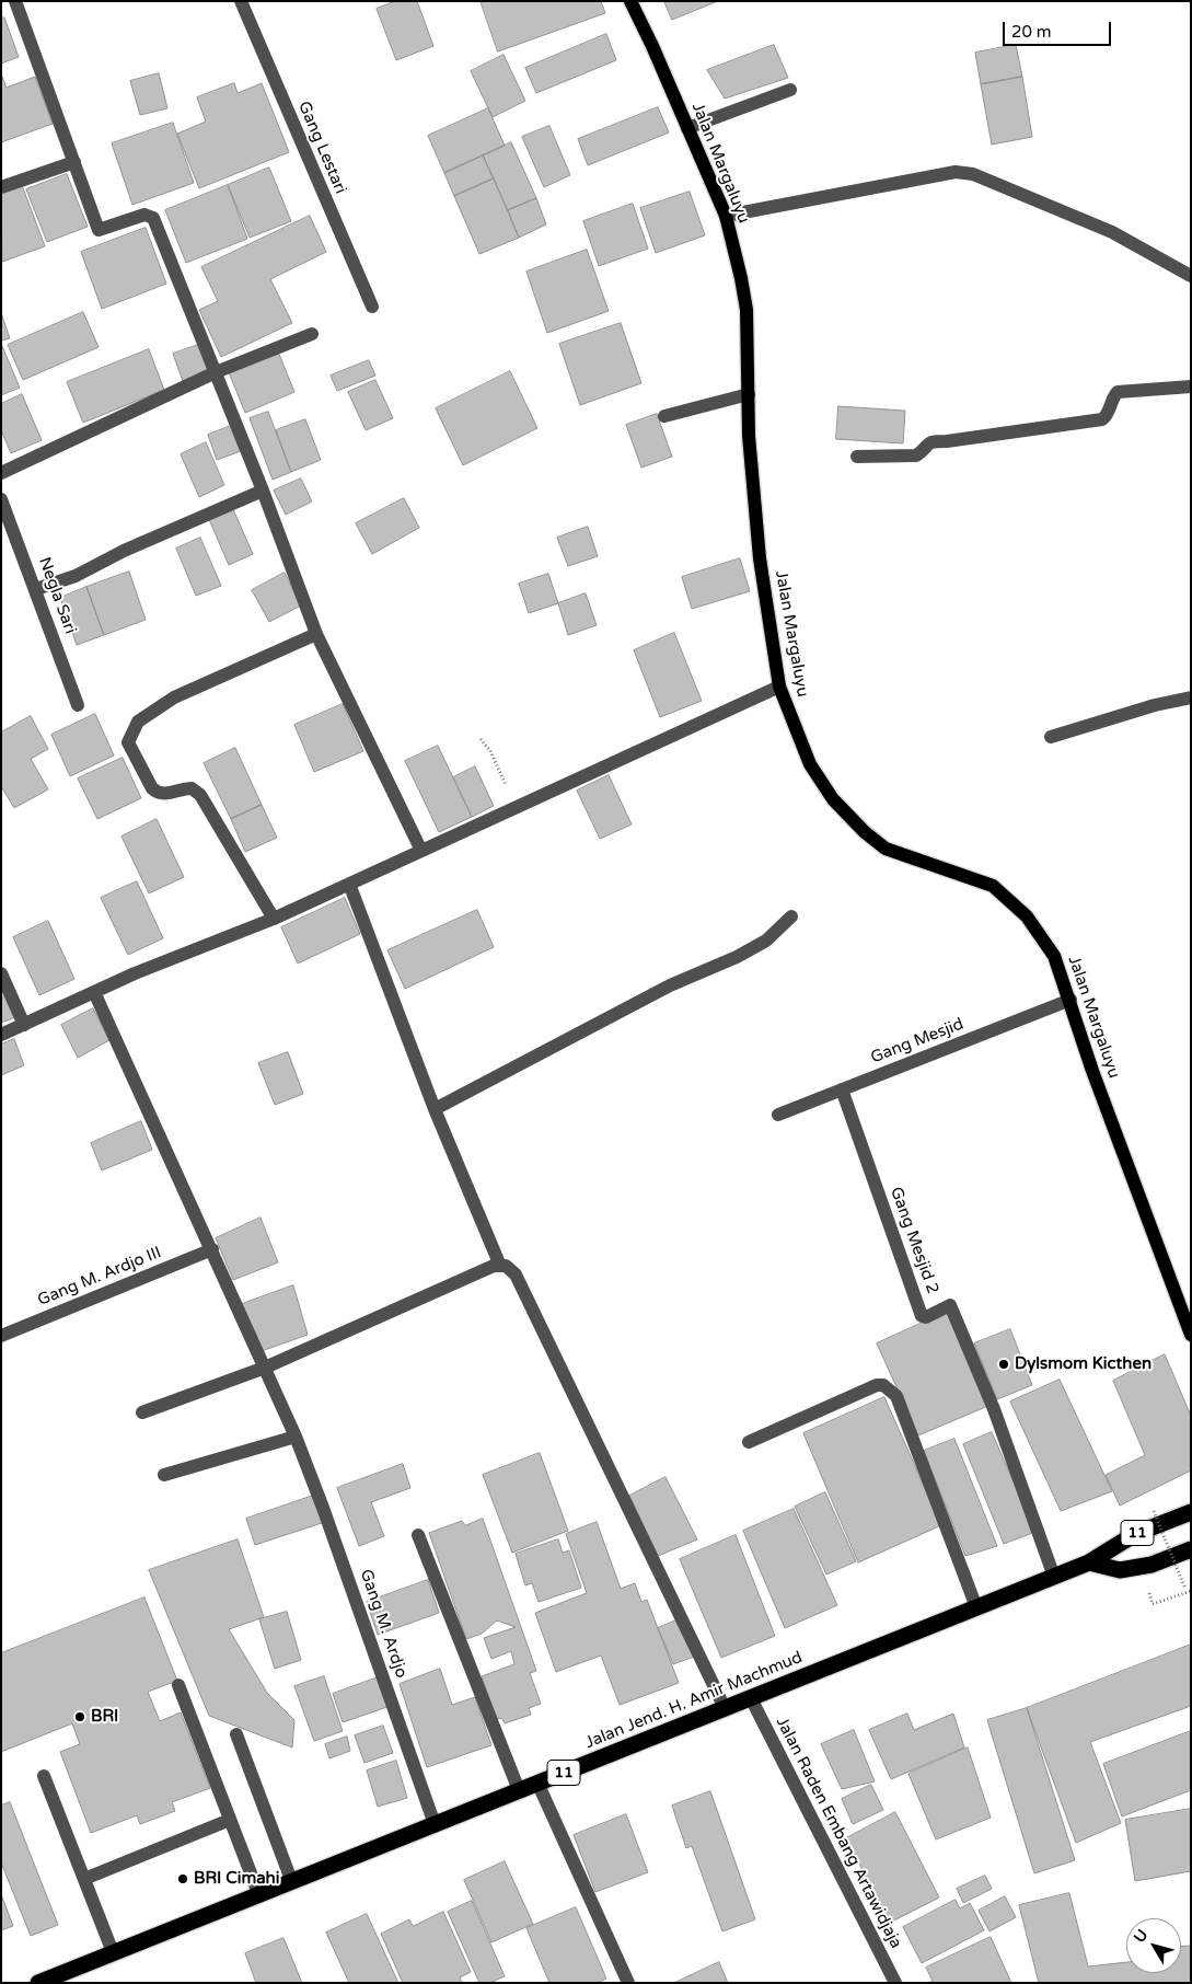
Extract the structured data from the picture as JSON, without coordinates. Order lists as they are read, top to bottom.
{
  "streets": {
    "highway": ["11", "Jalan Jend. H. Amir Machmud"],
    "main road": ["Jalan Margaluyu"],
    "street": [
      "Gang Lestari",
      "Negla Sari",
      "Gang Mesjid",
      "Gang Mesjid 2",
      "Gang M. Ardjo III",
      "Gang M. Ardjo",
      "Jalan Raden Embang Artawidjaja"
    ]
  },
  "crossings": [
    ["Jalan Margaluyu", "Gang Mesjid"],
    ["Gang Mesjid", "Gang Mesjid 2"],
    ["Gang Mesjid 2", "Jalan Jend. H. Amir Machmud"],
    ["Gang M. Ardjo III", "Gang M. Ardjo"],
    ["11", "Jalan Jend. H. Amir Machmud"],
    ["Gang M. Ardjo", "Jalan Jend. H. Amir Machmud"],
    ["Jalan Jend. H. Amir Machmud", "Jalan Raden Embang Artawidjaja"]
  ],
  "places": ["Dylsmom Kicthen", "BRI", "BRI Cimahi"],
  "scale_bar": "20 m",
  "north": "top left"
}
